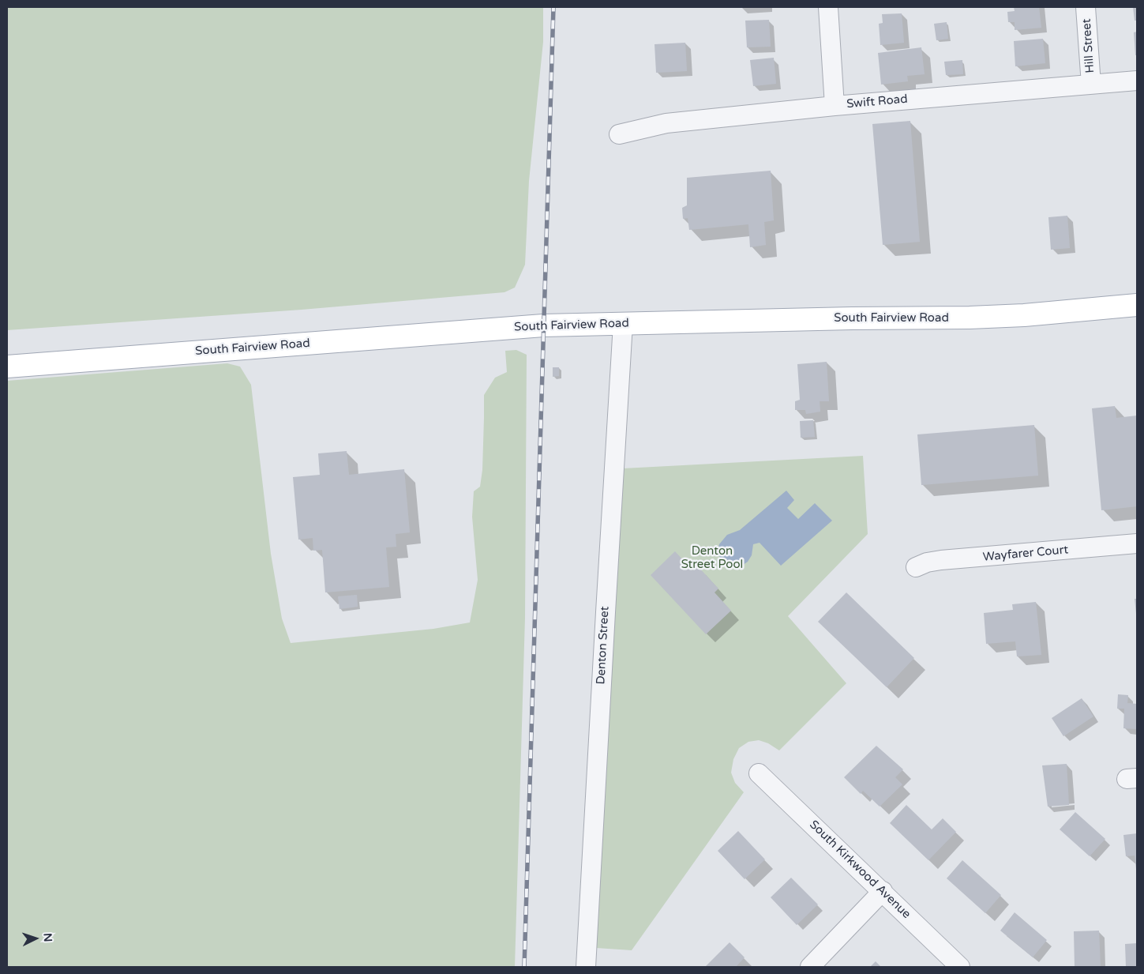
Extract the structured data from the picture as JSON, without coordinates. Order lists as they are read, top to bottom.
{
  "streets": {
    "main road": ["South Fairview Road"],
    "street": [
      "Hill Street",
      "Swift Road",
      "Wayfarer Court",
      "Denton Street",
      "South Kirkwood Avenue"
    ]
  },
  "crossings": [
    ["Hill Street", "Swift Road"],
    ["South Fairview Road", "Denton Street"]
  ],
  "parks": ["Denton Street Pool"],
  "north": "right"
}
